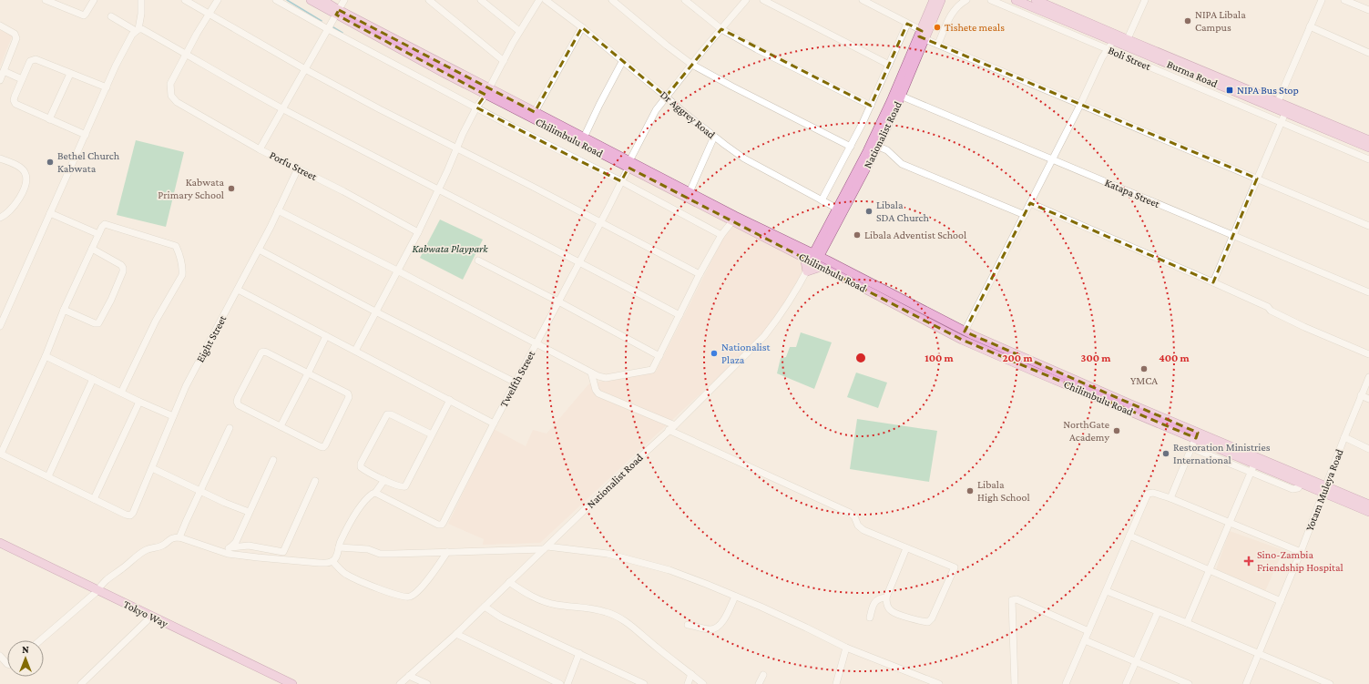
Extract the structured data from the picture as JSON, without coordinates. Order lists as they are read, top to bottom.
{
  "streets": {
    "main road": [
      "Burma Road",
      "Nationalist Road",
      "Chilimbulu Road",
      "Tokyo Way"
    ],
    "street": [
      "Boli Street",
      "Dr Aggrey Road",
      "Porfu Street",
      "Katapa Street",
      "Eight Street",
      "Twelfth Street",
      "Yotam Muleya Road"
    ]
  },
  "crossings": [
    ["Dr Aggrey Road", "Nationalist Road"],
    ["Dr Aggrey Road", "Twelfth Street"],
    ["Nationalist Road", "Chilimbulu Road"],
    ["Nationalist Road", "Katapa Street"],
    ["Chilimbulu Road", "Twelfth Street"],
    ["Chilimbulu Road", "Yotam Muleya Road"],
    ["Porfu Street", "Eight Street"]
  ],
  "parks": ["Kabwata Playpark"],
  "places": {
    "other": [
      "NIPA Libala Campus",
      "Tishete meals",
      "Bethel Church Kabwata",
      "Kabwata Primary School",
      "Libala SDA Church",
      "Libala Adventist School",
      "Nationalist Plaza",
      "YMCA",
      "NorthGate Academy",
      "Restoration Ministries International",
      "Libala High School"
    ],
    "transit": ["NIPA Bus Stop"],
    "health": ["Sino-Zambia Friendship Hospital"]
  },
  "north": "top",
  "rings": [
    "100 m",
    "200 m",
    "300 m",
    "400 m"
  ]
}
